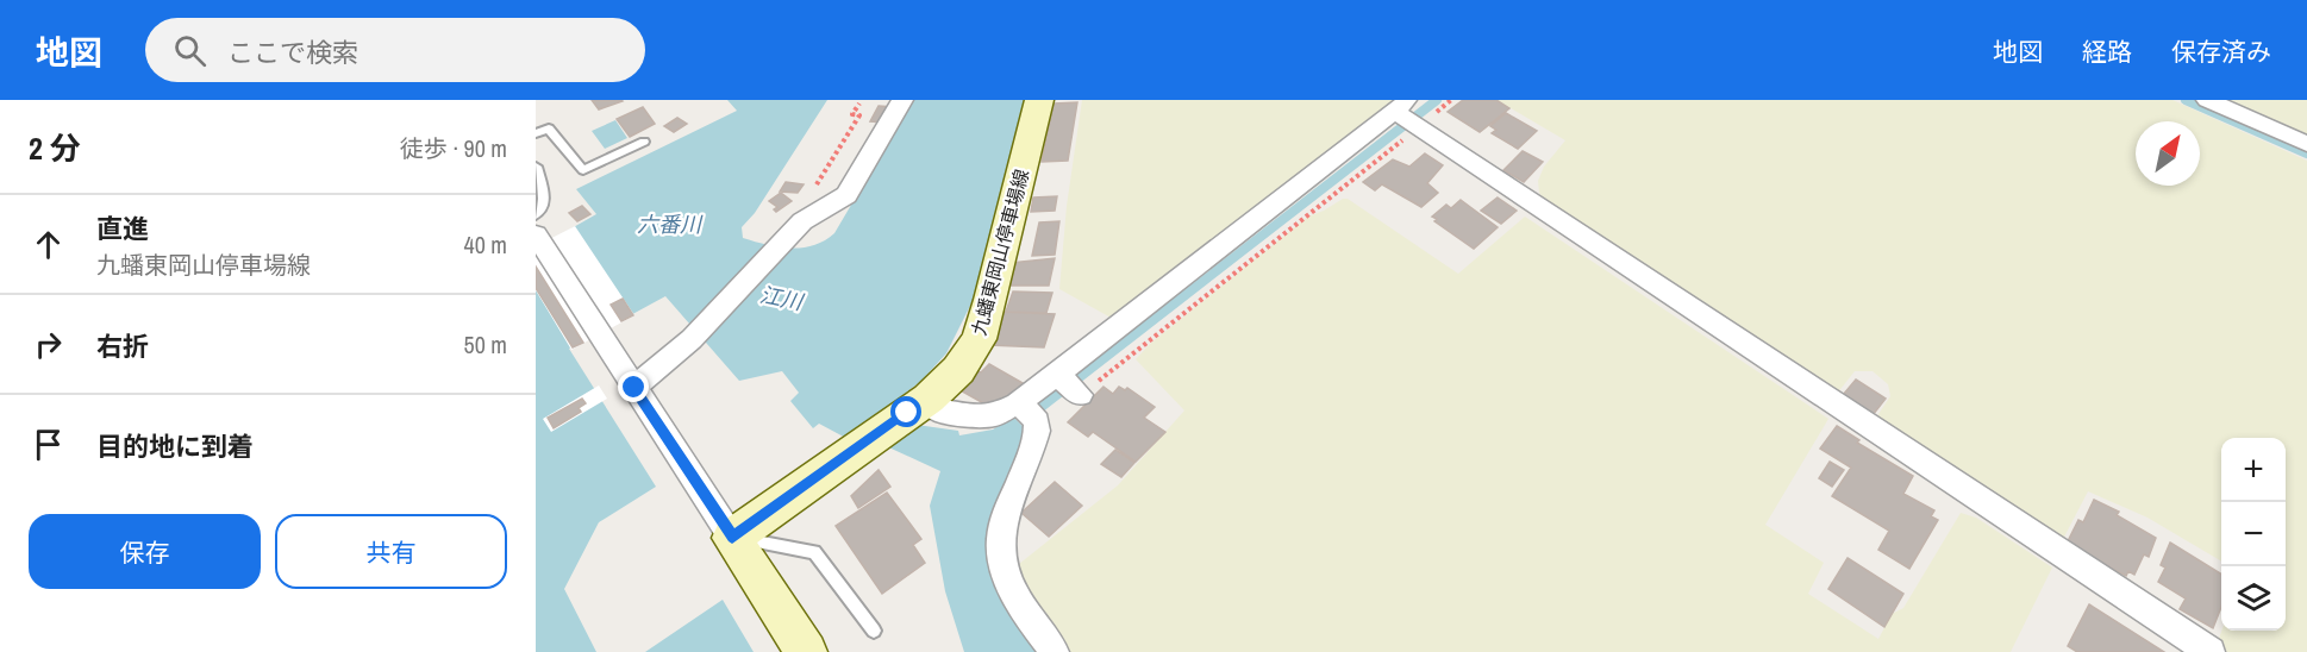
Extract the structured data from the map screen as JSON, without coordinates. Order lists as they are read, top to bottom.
{
  "streets": {
    "main road": ["九蟠東岡山停車場線"]
  },
  "water": ["六番川", "江川"],
  "north": "top right",
  "page": {
    "header": "地図",
    "search": "ここで検索",
    "nav": ["地図", "経路", "保存済み"],
    "heading": ["2 分", "徒歩 · 90 m"],
    "list": [
      ["直進", "九蟠東岡山停車場線", "40 m"],
      ["右折", "50 m"],
      "目的地に到着"
    ],
    "map_buttons": ["+", "−"],
    "buttons": ["保存", "共有"]
  }
}
